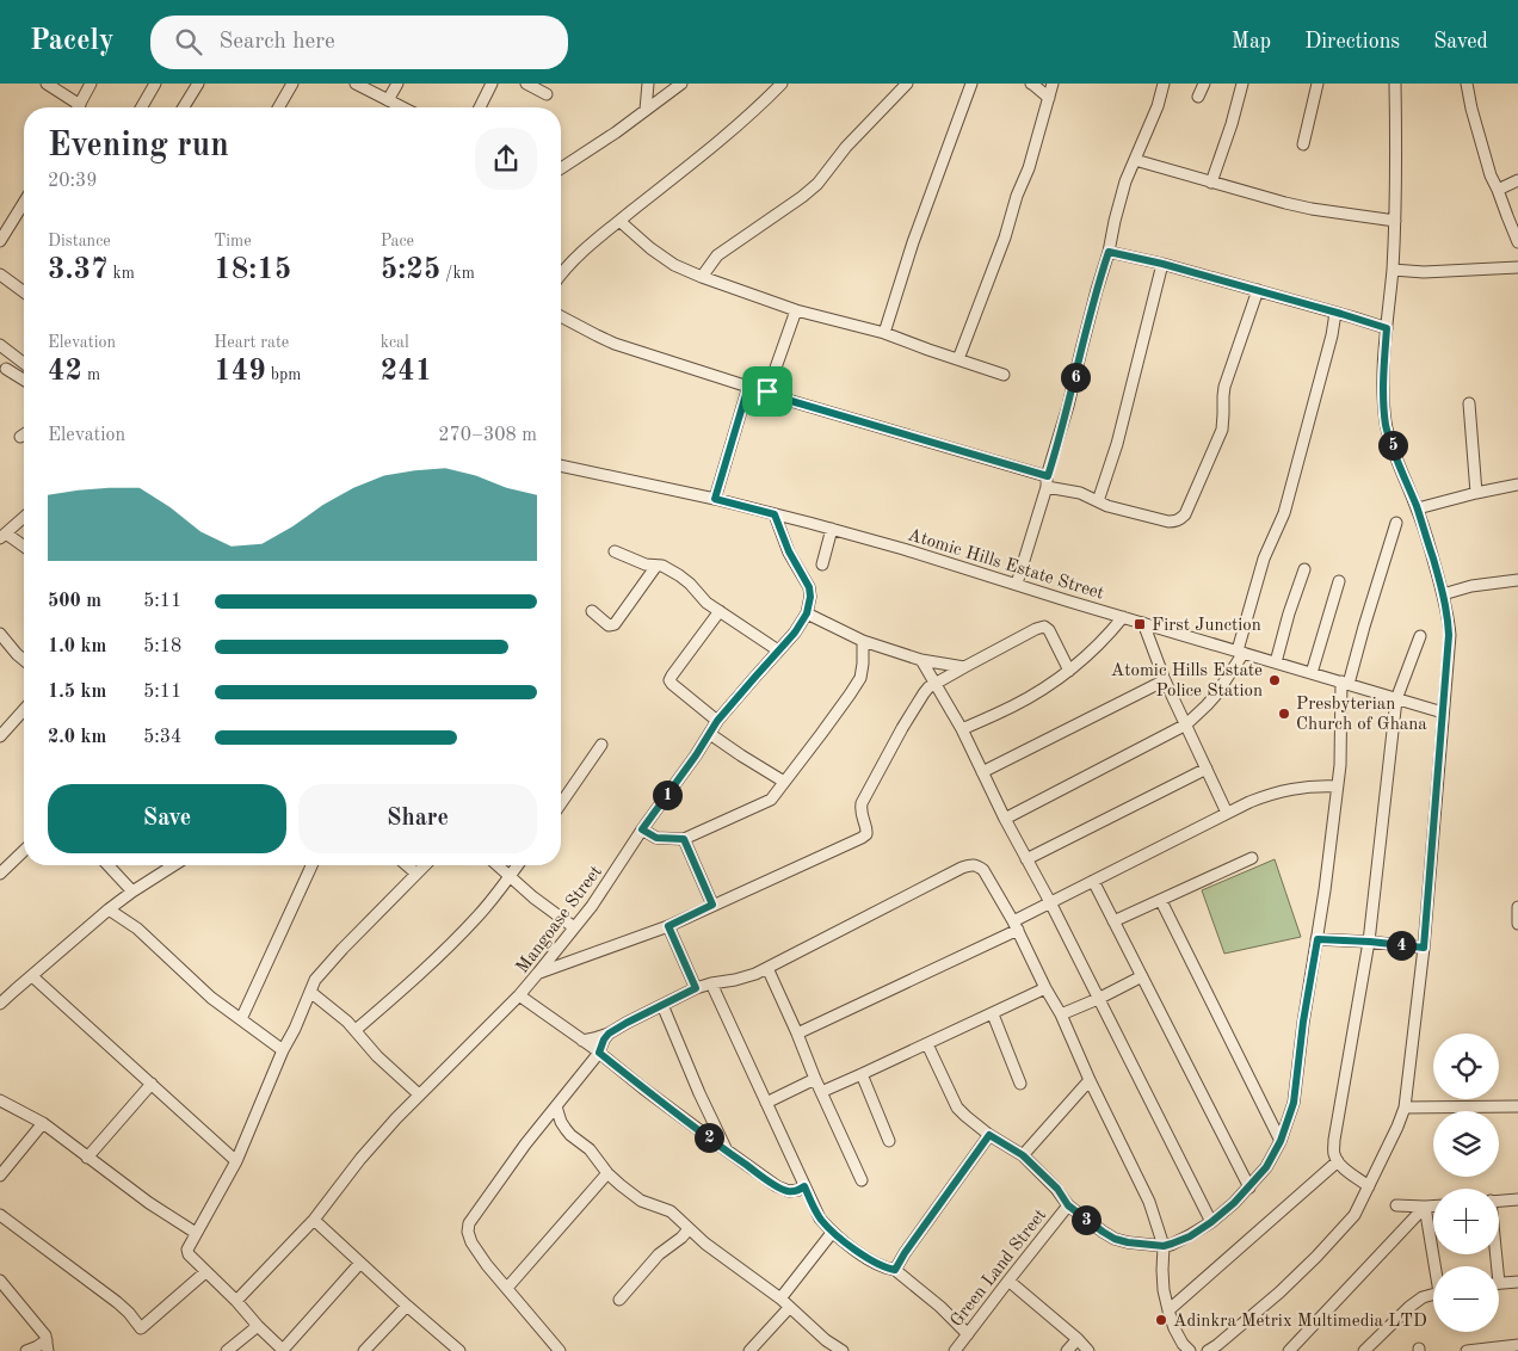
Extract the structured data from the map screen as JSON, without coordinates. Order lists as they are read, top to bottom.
{
  "streets": {
    "street": ["Atomic Hills Estate Street", "Mangoase Street", "Green Land Street"]
  },
  "places": {
    "transit": ["First Junction"],
    "other": ["Atomic Hills Estate Police Station", "Presbyterian Church of Ghana", "Adinkra Metrix Multimedia LTD"]
  },
  "page": {
    "header": "Pacely",
    "search": "Search here",
    "nav": ["Map", "Directions", "Saved"],
    "heading": ["Evening run", "20:39"],
    "stats": [
      ["Distance", "3.37 km"],
      ["Time", "18:15"],
      ["Pace", "5:25 /km"],
      ["Elevation", "42 m"],
      ["Heart rate", "149 bpm"],
      ["kcal", "241"]
    ],
    "pins": [
      "6",
      "5",
      "1",
      "4",
      "2",
      "3"
    ],
    "chart": ["Elevation", "270–308 m"],
    "list": [
      {
        "name": "500 m",
        "note": "5:11"
      },
      {
        "name": "1.0 km",
        "note": "5:18"
      },
      {
        "name": "1.5 km",
        "note": "5:11"
      },
      {
        "name": "2.0 km",
        "note": "5:34"
      }
    ],
    "buttons": ["Save", "Share"],
    "map_buttons": ["+", "−"]
  }
}
